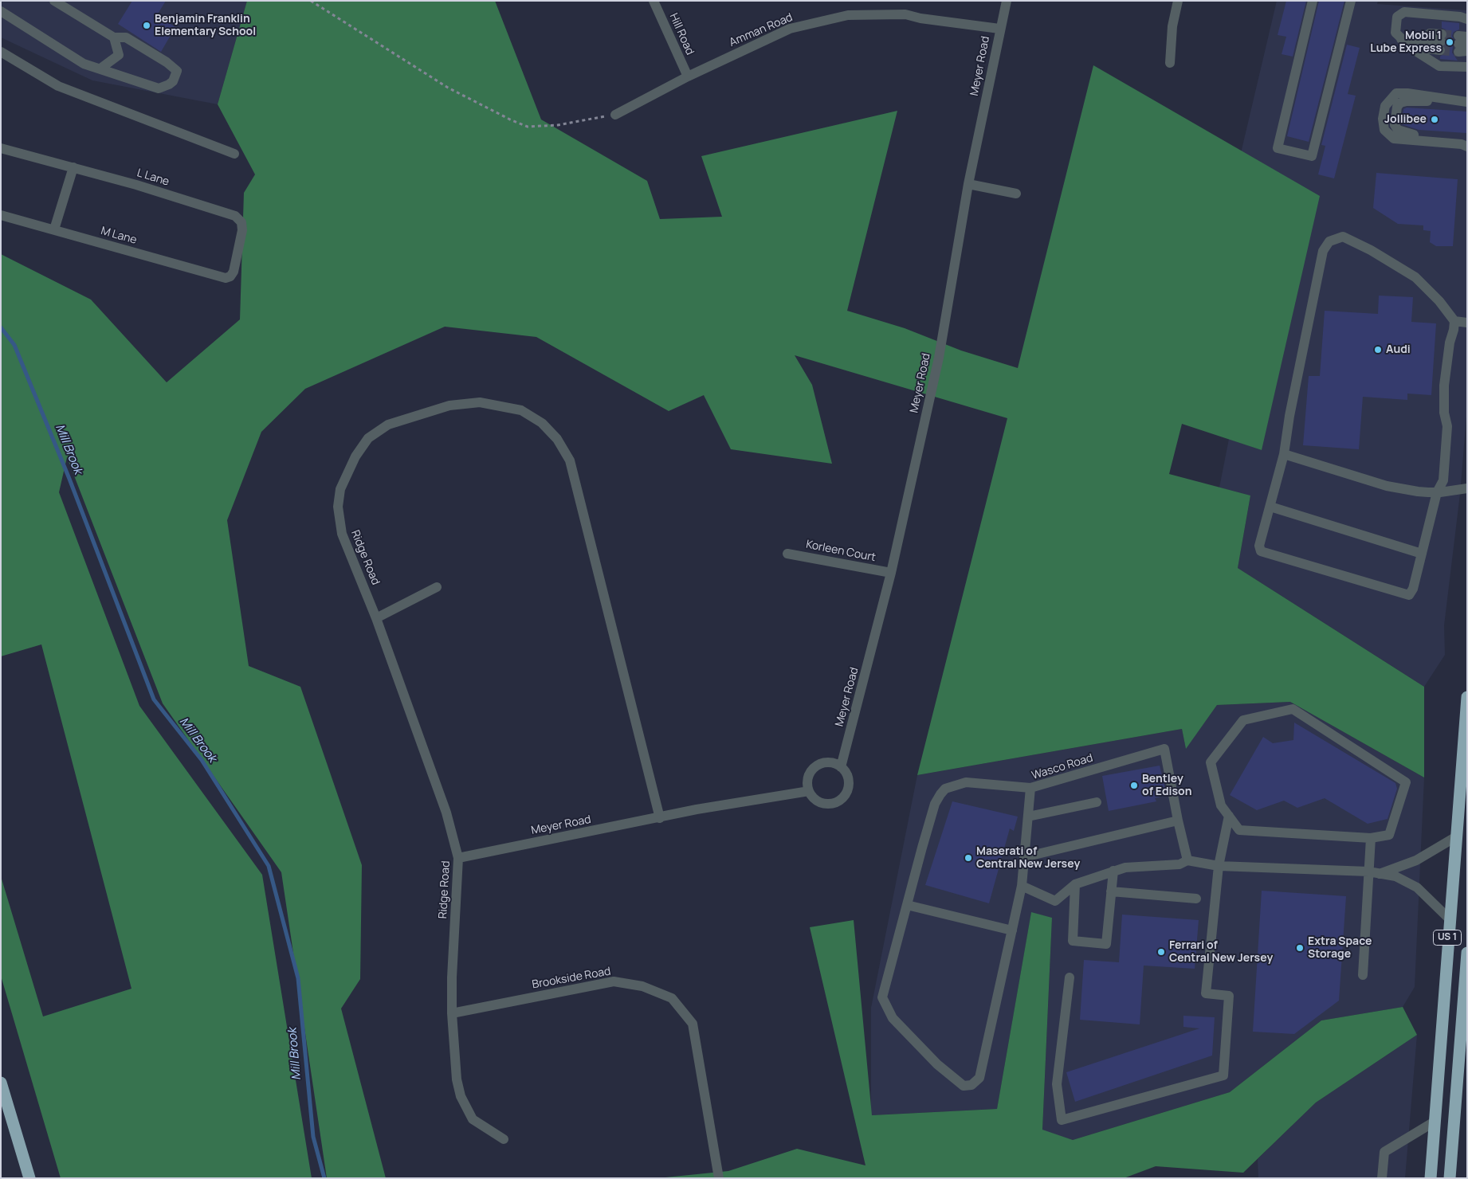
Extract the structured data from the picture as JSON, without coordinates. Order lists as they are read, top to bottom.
{
  "streets": {
    "highway": ["US 1"],
    "street": [
      "Amman Road",
      "Hill Road",
      "Meyer Road",
      "L Lane",
      "M Lane",
      "Korleen Court",
      "Ridge Road",
      "Wasco Road",
      "Brookside Road"
    ]
  },
  "crossings": [
    ["Amman Road", "Hill Road"],
    ["Amman Road", "Meyer Road"],
    ["Meyer Road", "Korleen Court"],
    ["Meyer Road", "Ridge Road"],
    ["L Lane", "M Lane"],
    ["Ridge Road", "Brookside Road"]
  ],
  "water": ["Mill Brook"],
  "places": [
    "Benjamin Franklin Elementary School",
    "Mobil 1 Lube Express",
    "Jollibee",
    "Audi",
    "Bentley of Edison",
    "Maserati of Central New Jersey",
    "Extra Space Storage",
    "Ferrari of Central New Jersey"
  ]
}
